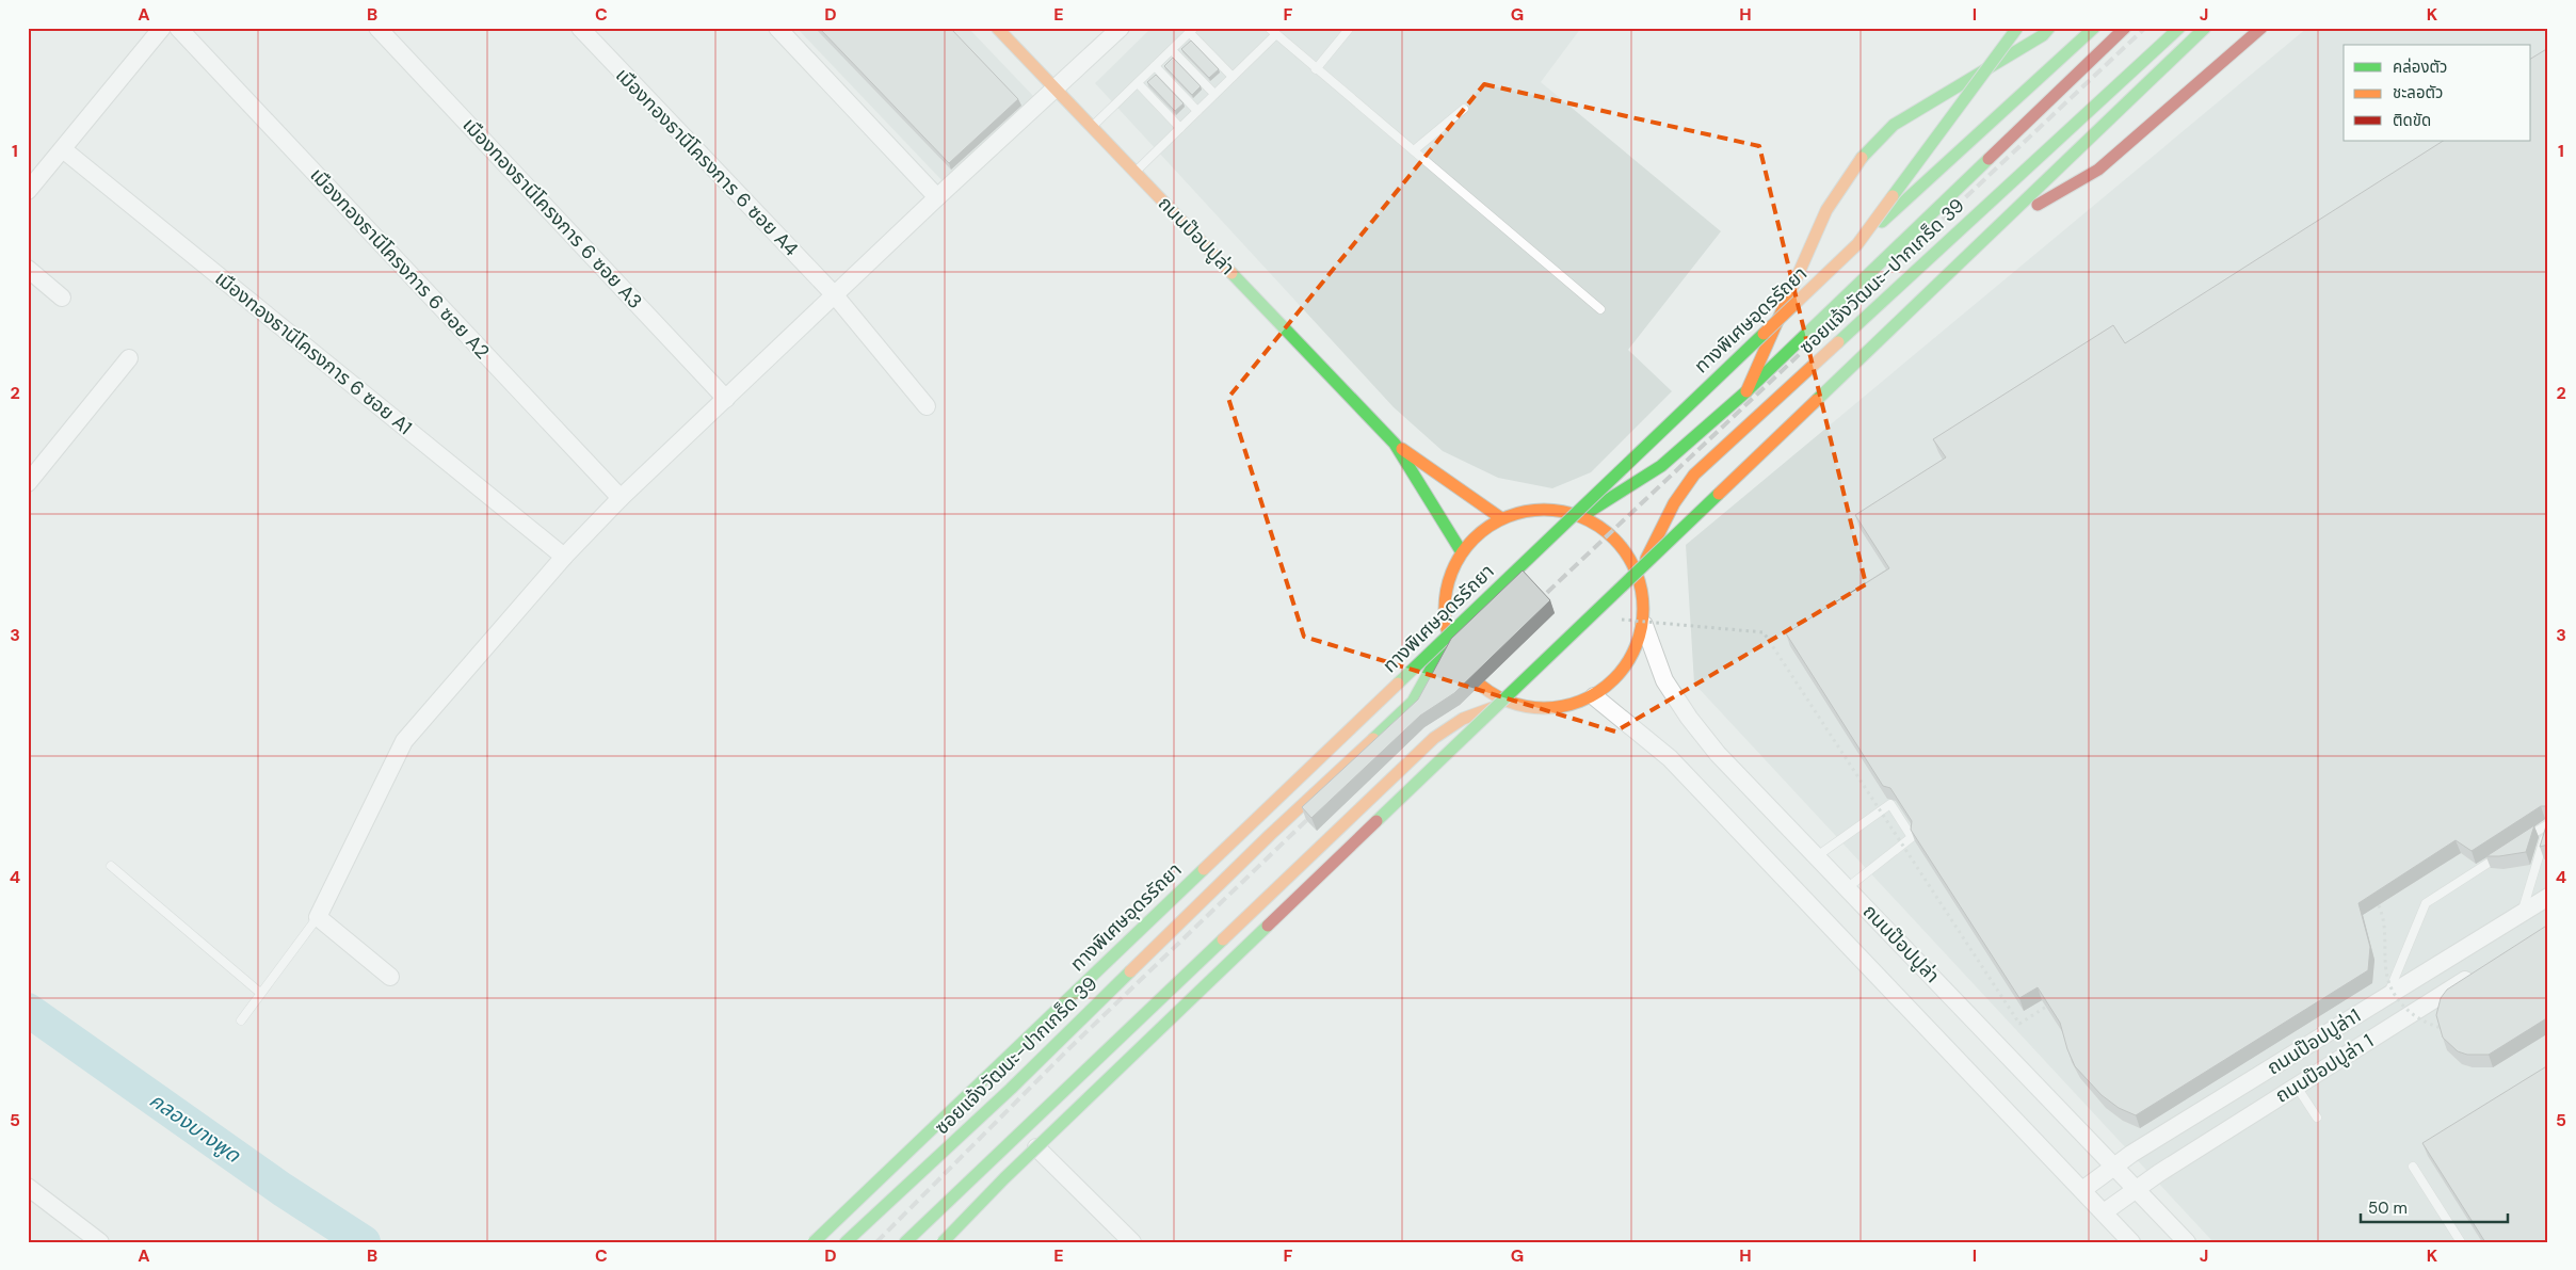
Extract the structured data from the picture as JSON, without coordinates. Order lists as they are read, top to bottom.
{
  "streets": {
    "main road": ["ถนนป๊อปปูล่า", "ซอยแจ้งวัฒนะ-ปากเกร็ด 39", "ทางพิเศษอุดรรัถยา"],
    "street": [
      "เมืองทองธานีโครงการ 6 ซอย A4",
      "เมืองทองธานีโครงการ 6 ซอย A3",
      "เมืองทองธานีโครงการ 6 ซอย A2",
      "เมืองทองธานีโครงการ 6 ซอย A1",
      "ถนนป๊อปปูล่า1",
      "ถนนป๊อปปูล่า 1"
    ]
  },
  "crossings": [
    ["ถนนป๊อปปูล่า", "ถนนป๊อปปูล่า1"],
    ["ถนนป๊อปปูล่า", "ถนนป๊อปปูล่า 1"]
  ],
  "water": ["คลองบางพูด"],
  "legend": ["คล่องตัว", "ชะลอตัว", "ติดขัด"],
  "scale_bar": "50 m",
  "grid": {
    "columns": [
      "A",
      "B",
      "C",
      "D",
      "E",
      "F",
      "G",
      "H",
      "I",
      "J",
      "K"
    ],
    "rows": [
      "1",
      "2",
      "3",
      "4",
      "5"
    ]
  }
}
